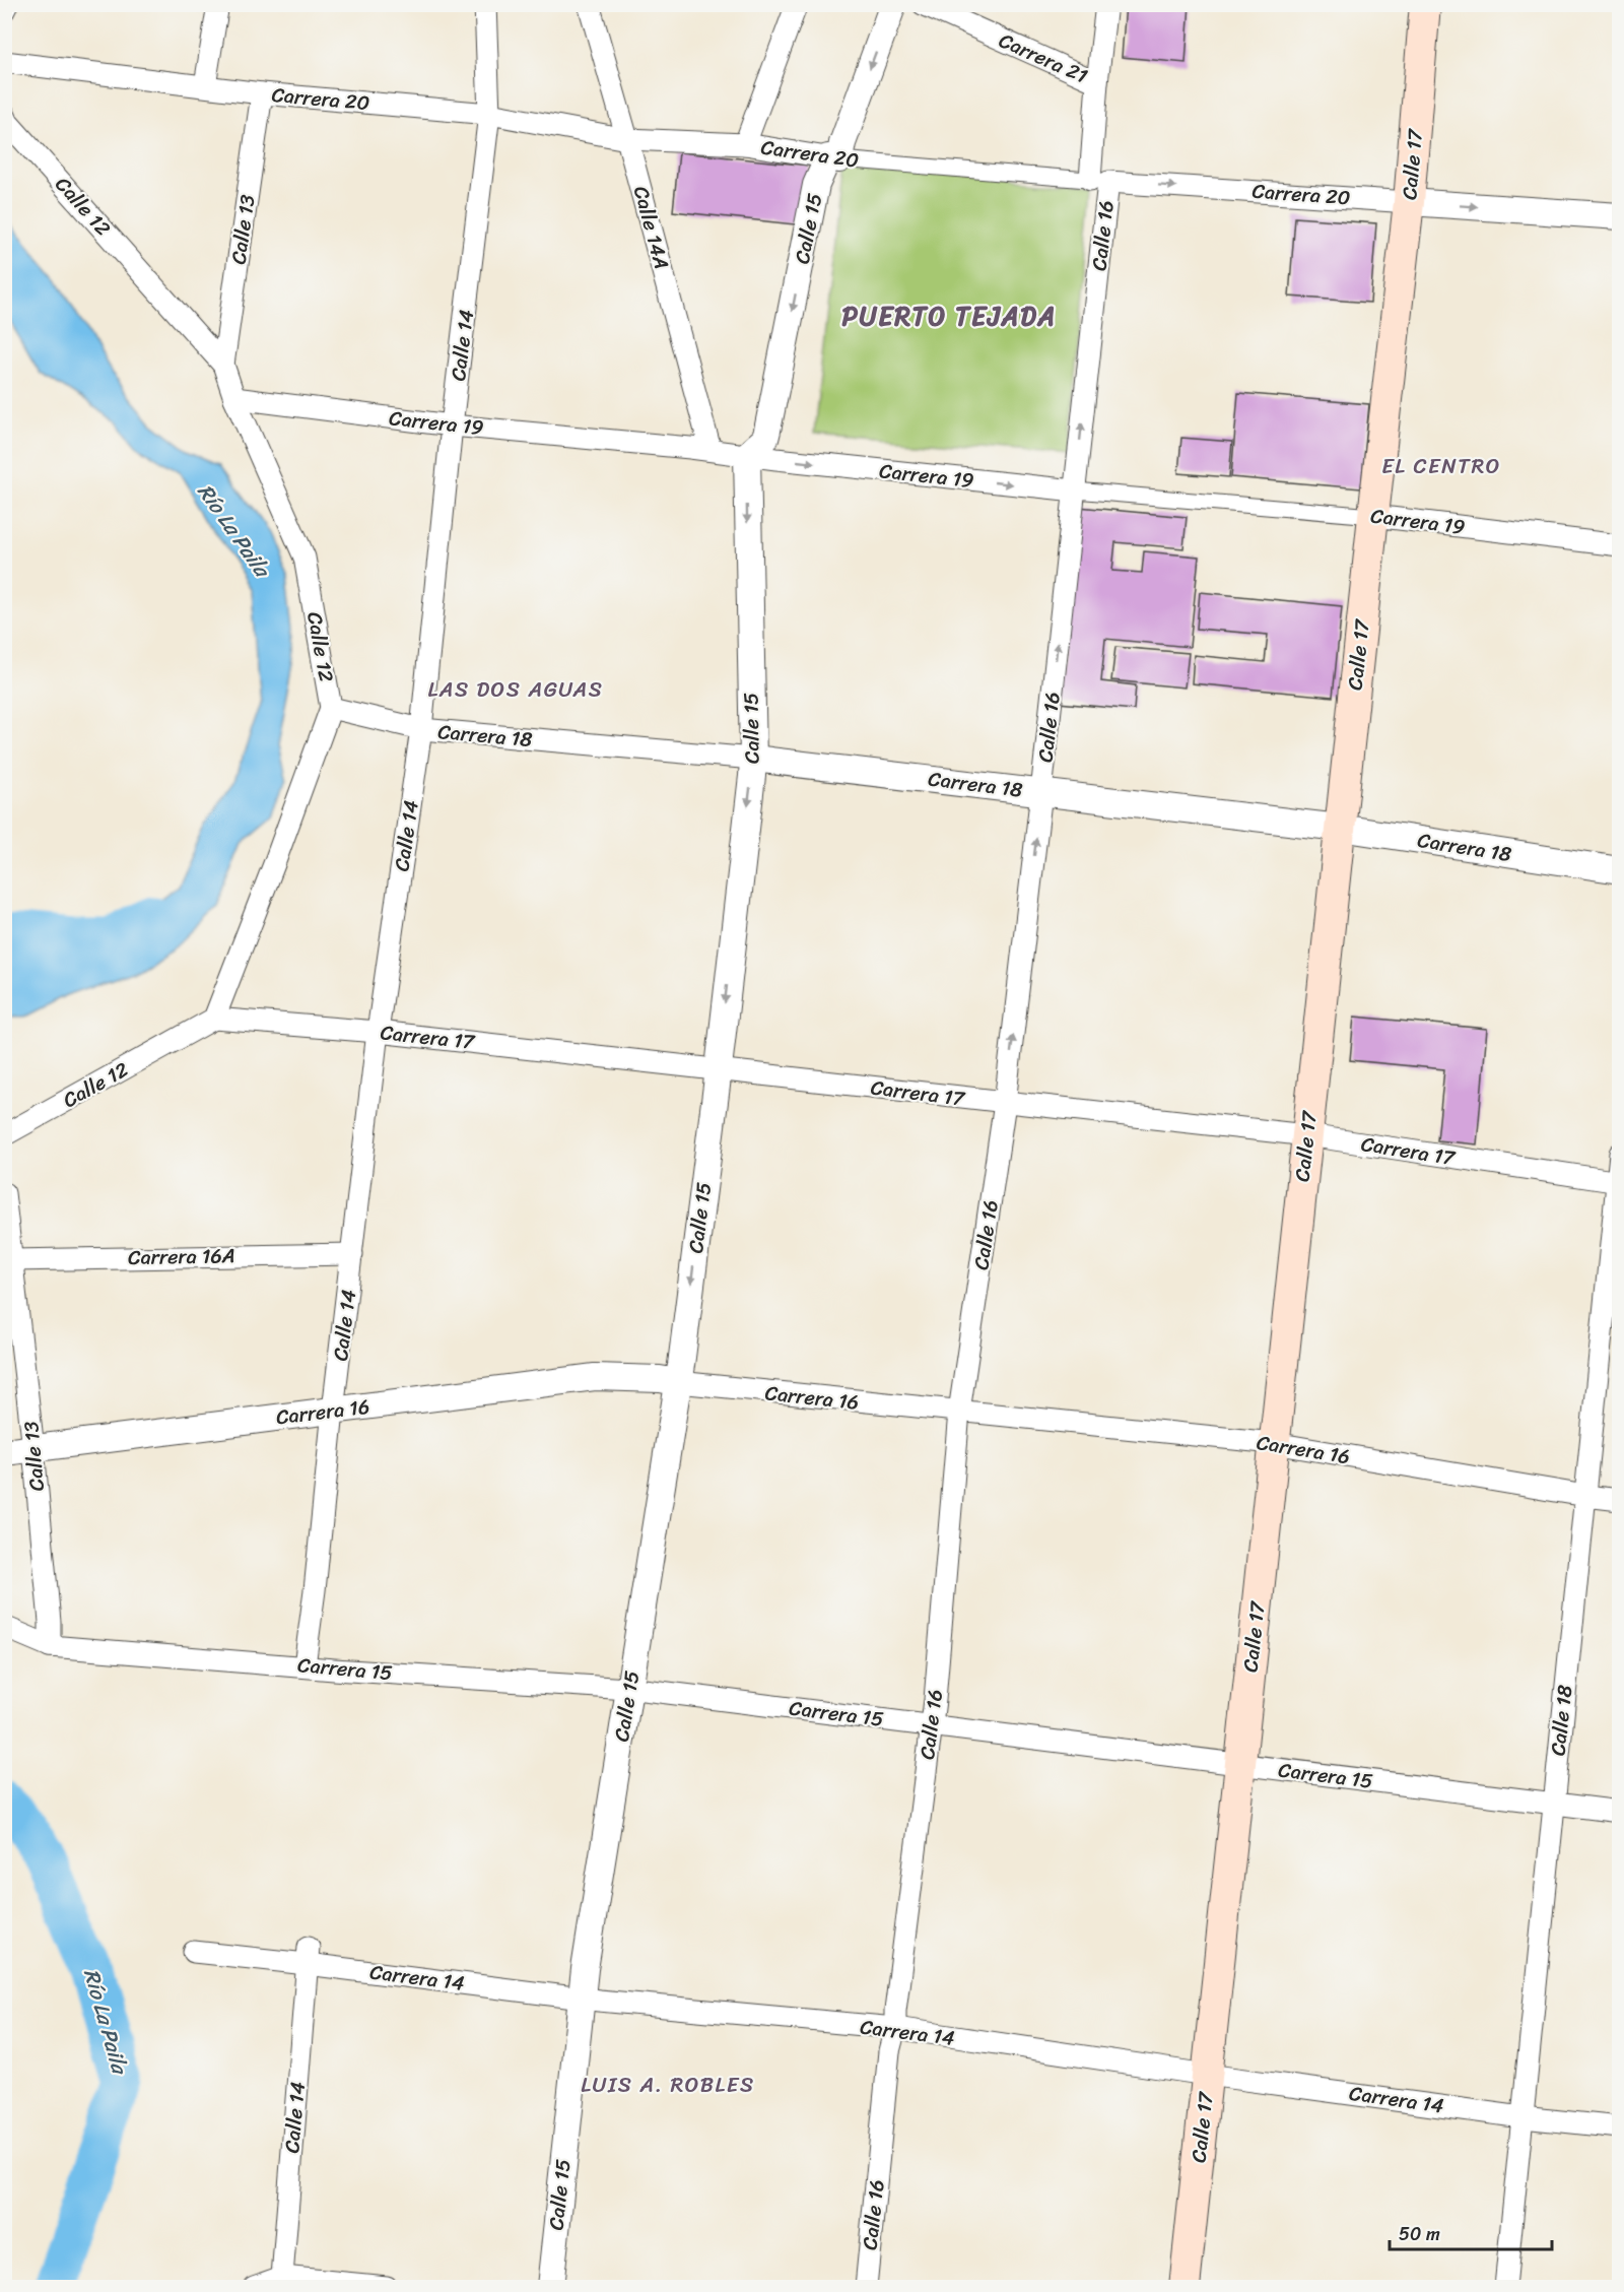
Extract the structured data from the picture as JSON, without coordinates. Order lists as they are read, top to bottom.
{
  "streets": {
    "main road": ["Calle 17"],
    "street": [
      "Carrera 21",
      "Carrera 20",
      "Calle 12",
      "Calle 14A",
      "Calle 15",
      "Calle 13",
      "Calle 16",
      "Calle 14",
      "Carrera 19",
      "Carrera 18",
      "Carrera 17",
      "Carrera 16A",
      "Carrera 16",
      "Carrera 15",
      "Calle 18",
      "Carrera 14"
    ]
  },
  "crossings": [
    ["Carrera 21", "Calle 16"],
    ["Carrera 20", "Calle 17"],
    ["Carrera 20", "Calle 14A"],
    ["Carrera 20", "Calle 15"],
    ["Carrera 20", "Calle 13"],
    ["Carrera 20", "Calle 16"],
    ["Carrera 20", "Calle 14"],
    ["Calle 17", "Carrera 19"],
    ["Calle 17", "Carrera 18"],
    ["Calle 17", "Carrera 17"],
    ["Calle 17", "Carrera 16"],
    ["Calle 17", "Carrera 15"],
    ["Calle 17", "Carrera 14"],
    ["Calle 12", "Calle 13"],
    ["Calle 12", "Carrera 19"],
    ["Calle 12", "Carrera 18"],
    ["Calle 12", "Carrera 17"],
    ["Calle 14A", "Carrera 19"],
    ["Calle 15", "Carrera 19"],
    ["Calle 15", "Carrera 18"],
    ["Calle 15", "Carrera 17"],
    ["Calle 15", "Carrera 16"],
    ["Calle 15", "Carrera 15"],
    ["Calle 15", "Carrera 14"],
    ["Calle 13", "Carrera 16A"],
    ["Calle 13", "Carrera 16"],
    ["Calle 13", "Carrera 15"],
    ["Calle 16", "Carrera 19"],
    ["Calle 16", "Carrera 18"],
    ["Calle 16", "Carrera 17"],
    ["Calle 16", "Carrera 16"],
    ["Calle 16", "Carrera 15"],
    ["Calle 16", "Carrera 14"],
    ["Calle 14", "Carrera 19"],
    ["Calle 14", "Carrera 18"],
    ["Calle 14", "Carrera 17"],
    ["Calle 14", "Carrera 16A"],
    ["Calle 14", "Carrera 16"],
    ["Calle 14", "Carrera 15"],
    ["Calle 14", "Carrera 14"],
    ["Carrera 17", "Calle 18"],
    ["Carrera 16", "Calle 18"],
    ["Carrera 15", "Calle 18"],
    ["Calle 18", "Carrera 14"]
  ],
  "one_way": ["Calle 15", "Calle 16"],
  "districts": [
    "PUERTO TEJADA",
    "EL CENTRO",
    "LAS DOS AGUAS",
    "LUIS A. ROBLES"
  ],
  "water": ["Río La Paila"],
  "scale_bar": "50 m"
}
